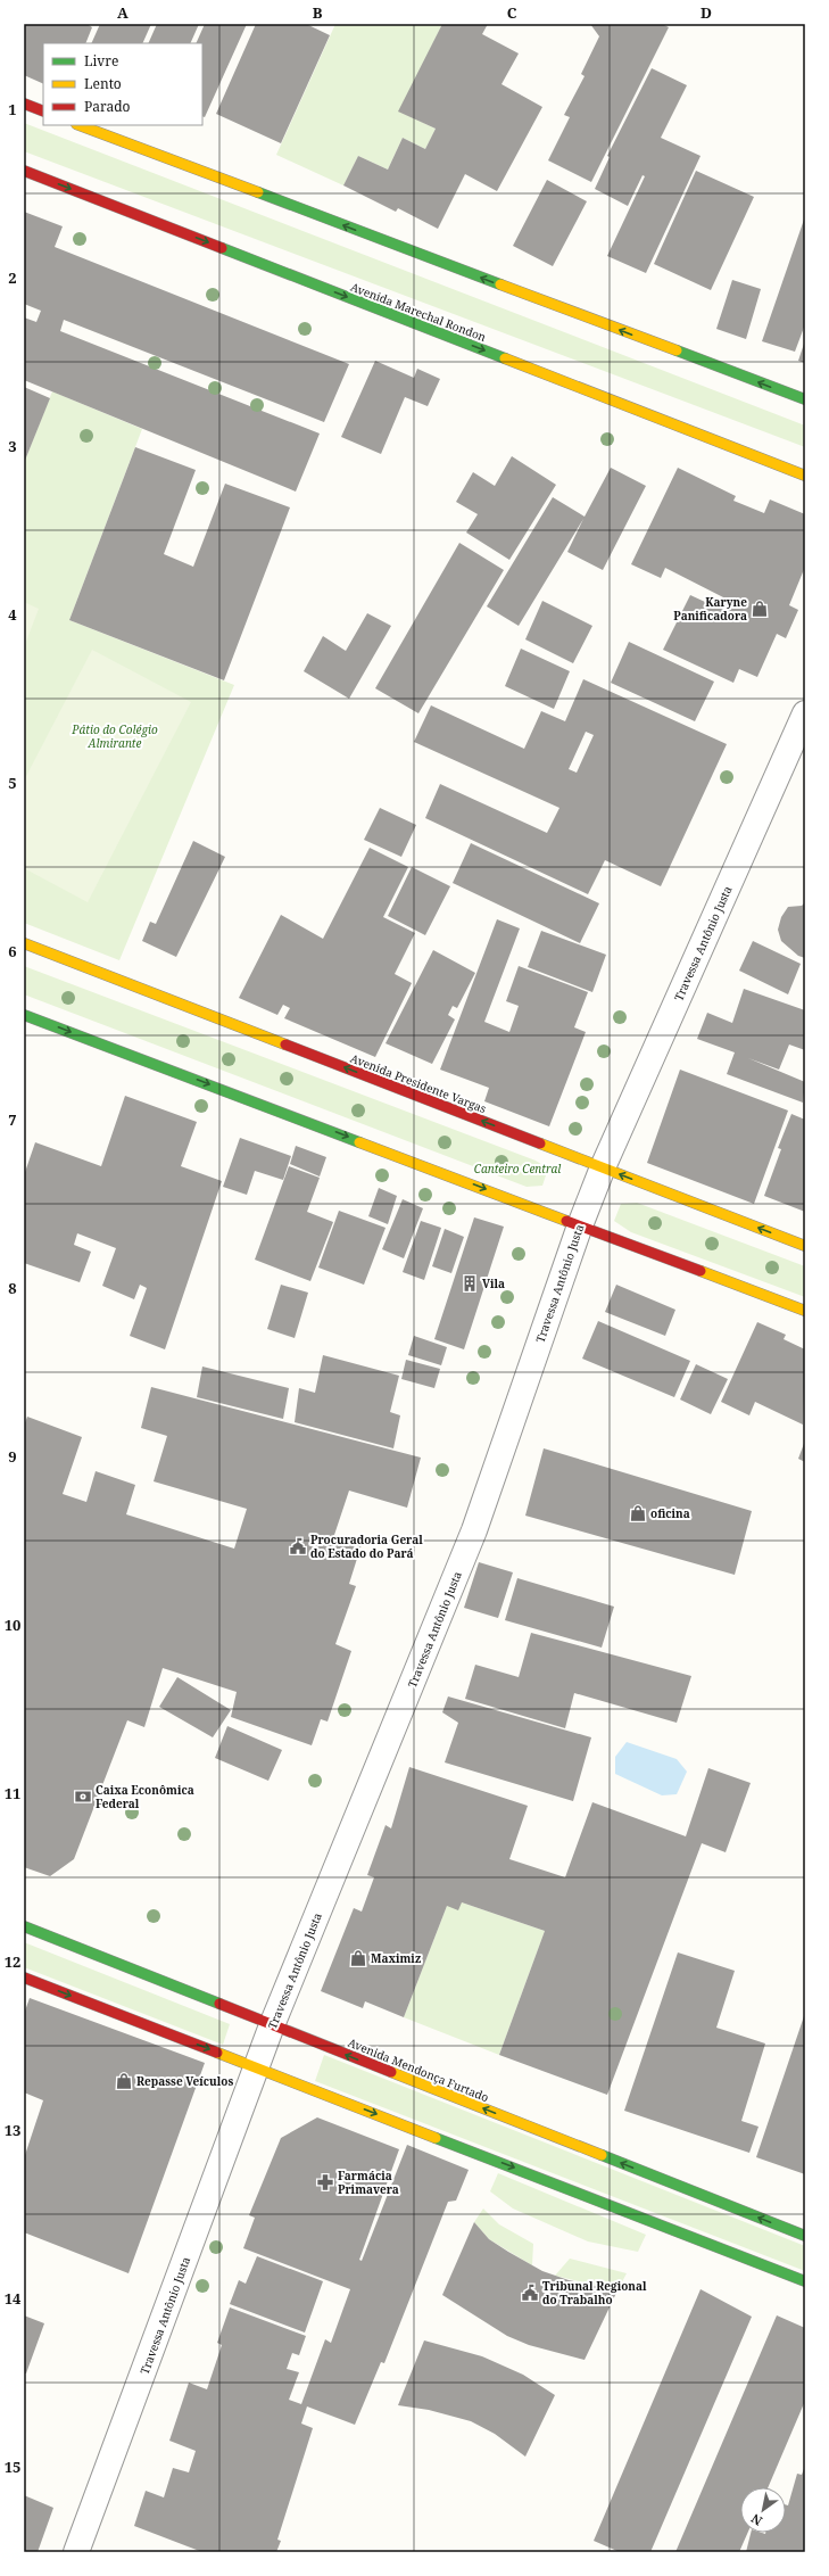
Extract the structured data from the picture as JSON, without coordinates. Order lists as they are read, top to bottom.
{
  "streets": {
    "street": [
      "Avenida Marechal Rondon",
      "Travessa Antônio Justa",
      "Avenida Presidente Vargas",
      "Avenida Mendonça Furtado"
    ]
  },
  "crossings": [
    ["Travessa Antônio Justa", "Avenida Presidente Vargas"],
    ["Travessa Antônio Justa", "Avenida Mendonça Furtado"]
  ],
  "parks": ["Pátio do Colégio Almirante", "Canteiro Central"],
  "places": {
    "shop": [
      "Karyne Panificadora",
      "oficina",
      "Maximiz",
      "Repasse Veículos"
    ],
    "building": ["Vila"],
    "public building": ["Procuradoria Geral do Estado do Pará", "Tribunal Regional do Trabalho"],
    "bank": ["Caixa Econômica Federal"],
    "pharmacy": ["Farmácia Primavera"]
  },
  "legend": ["Livre", "Lento", "Parado"],
  "north": "bottom left",
  "grid": {
    "columns": [
      "A",
      "B",
      "C",
      "D"
    ],
    "rows": [
      "1",
      "2",
      "3",
      "4",
      "5",
      "6",
      "7",
      "8",
      "9",
      "10",
      "11",
      "12",
      "13",
      "14",
      "15"
    ]
  }
}
